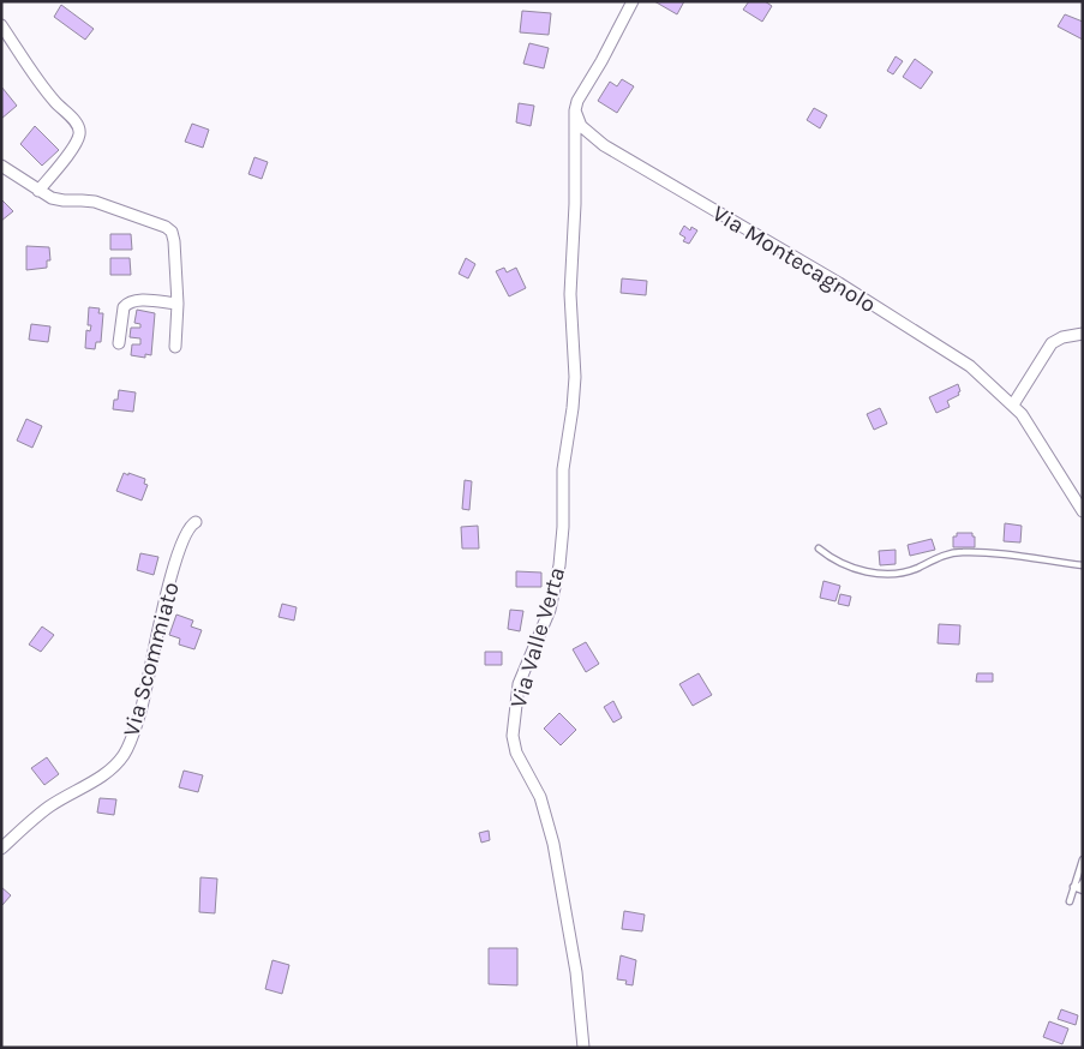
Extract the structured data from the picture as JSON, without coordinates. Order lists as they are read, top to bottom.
{
  "streets": {
    "street": ["Via Montecagnolo", "Via Valle Verta", "Via Scommiato"]
  },
  "crossings": [
    ["Via Montecagnolo", "Via Valle Verta"]
  ]
}
